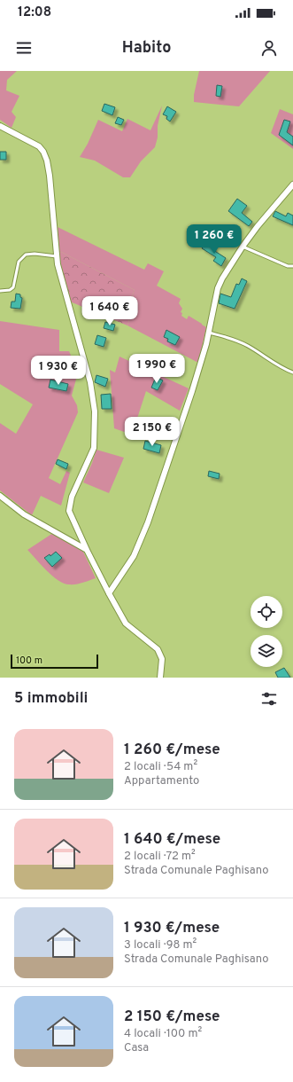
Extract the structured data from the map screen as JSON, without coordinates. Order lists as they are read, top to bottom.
{
  "scale_bar": "100 m",
  "page": {
    "status": "12:08",
    "header": "Habito",
    "price": [
      "1 260 €",
      "1 640 €",
      "1 990 €",
      "1 930 €",
      "2 150 €"
    ],
    "scale": "100 m",
    "heading": "5 immobili",
    "list": [
      {
        "name": "1 260 €/mese",
        "note": "2 locali · 54 m² · Appartamento"
      },
      {
        "name": "1 640 €/mese",
        "note": "2 locali · 72 m² · Strada Comunale Paghisano"
      },
      {
        "name": "1 930 €/mese",
        "note": "3 locali · 98 m² · Strada Comunale Paghisano"
      },
      {
        "name": "2 150 €/mese",
        "note": "4 locali · 100 m² · Casa"
      }
    ]
  }
}
